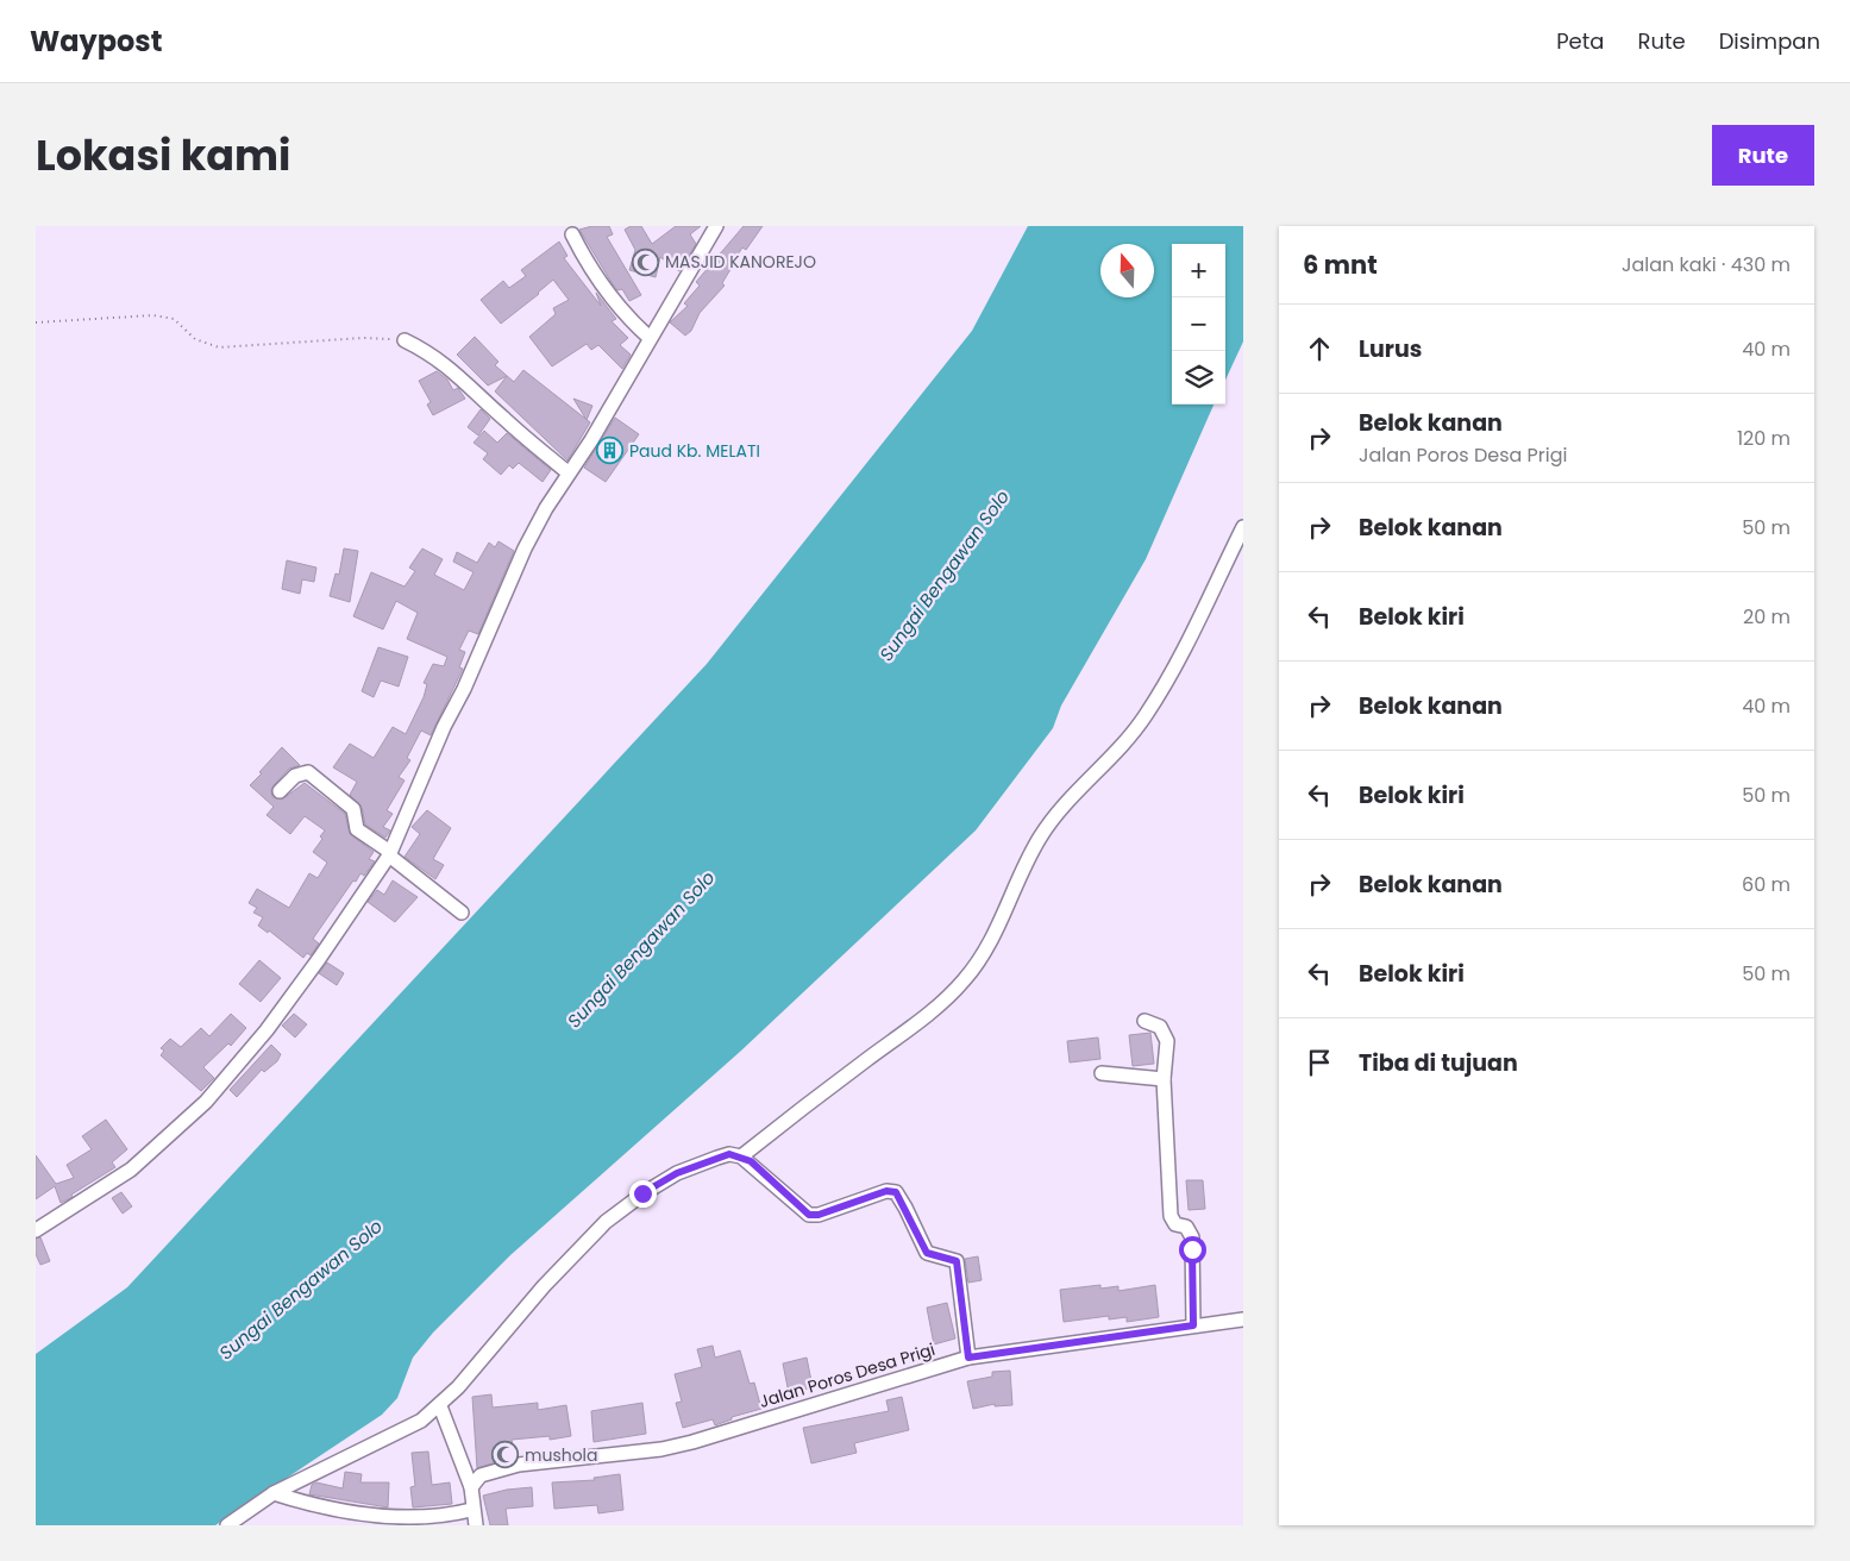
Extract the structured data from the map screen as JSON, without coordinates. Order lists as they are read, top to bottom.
{
  "streets": {
    "street": ["Jalan Poros Desa Prigi"]
  },
  "water": ["Sungai Bengawan Solo"],
  "places": {
    "mosque": ["MASJID KANOREJO", "mushola"],
    "building": ["Paud Kb. MELATI"]
  },
  "north": "top",
  "page": {
    "header": "Waypost",
    "nav": ["Peta", "Rute", "Disimpan"],
    "title": "Lokasi kami",
    "buttons": "Rute",
    "heading": ["6 mnt", "Jalan kaki · 430 m"],
    "map_buttons": ["+", "−"],
    "list": [
      ["Lurus", "40 m"],
      ["Belok kanan", "Jalan Poros Desa Prigi", "120 m"],
      ["Belok kanan", "50 m"],
      ["Belok kiri", "20 m"],
      ["Belok kanan", "40 m"],
      ["Belok kiri", "50 m"],
      ["Belok kanan", "60 m"],
      ["Belok kiri", "50 m"],
      "Tiba di tujuan"
    ]
  }
}
